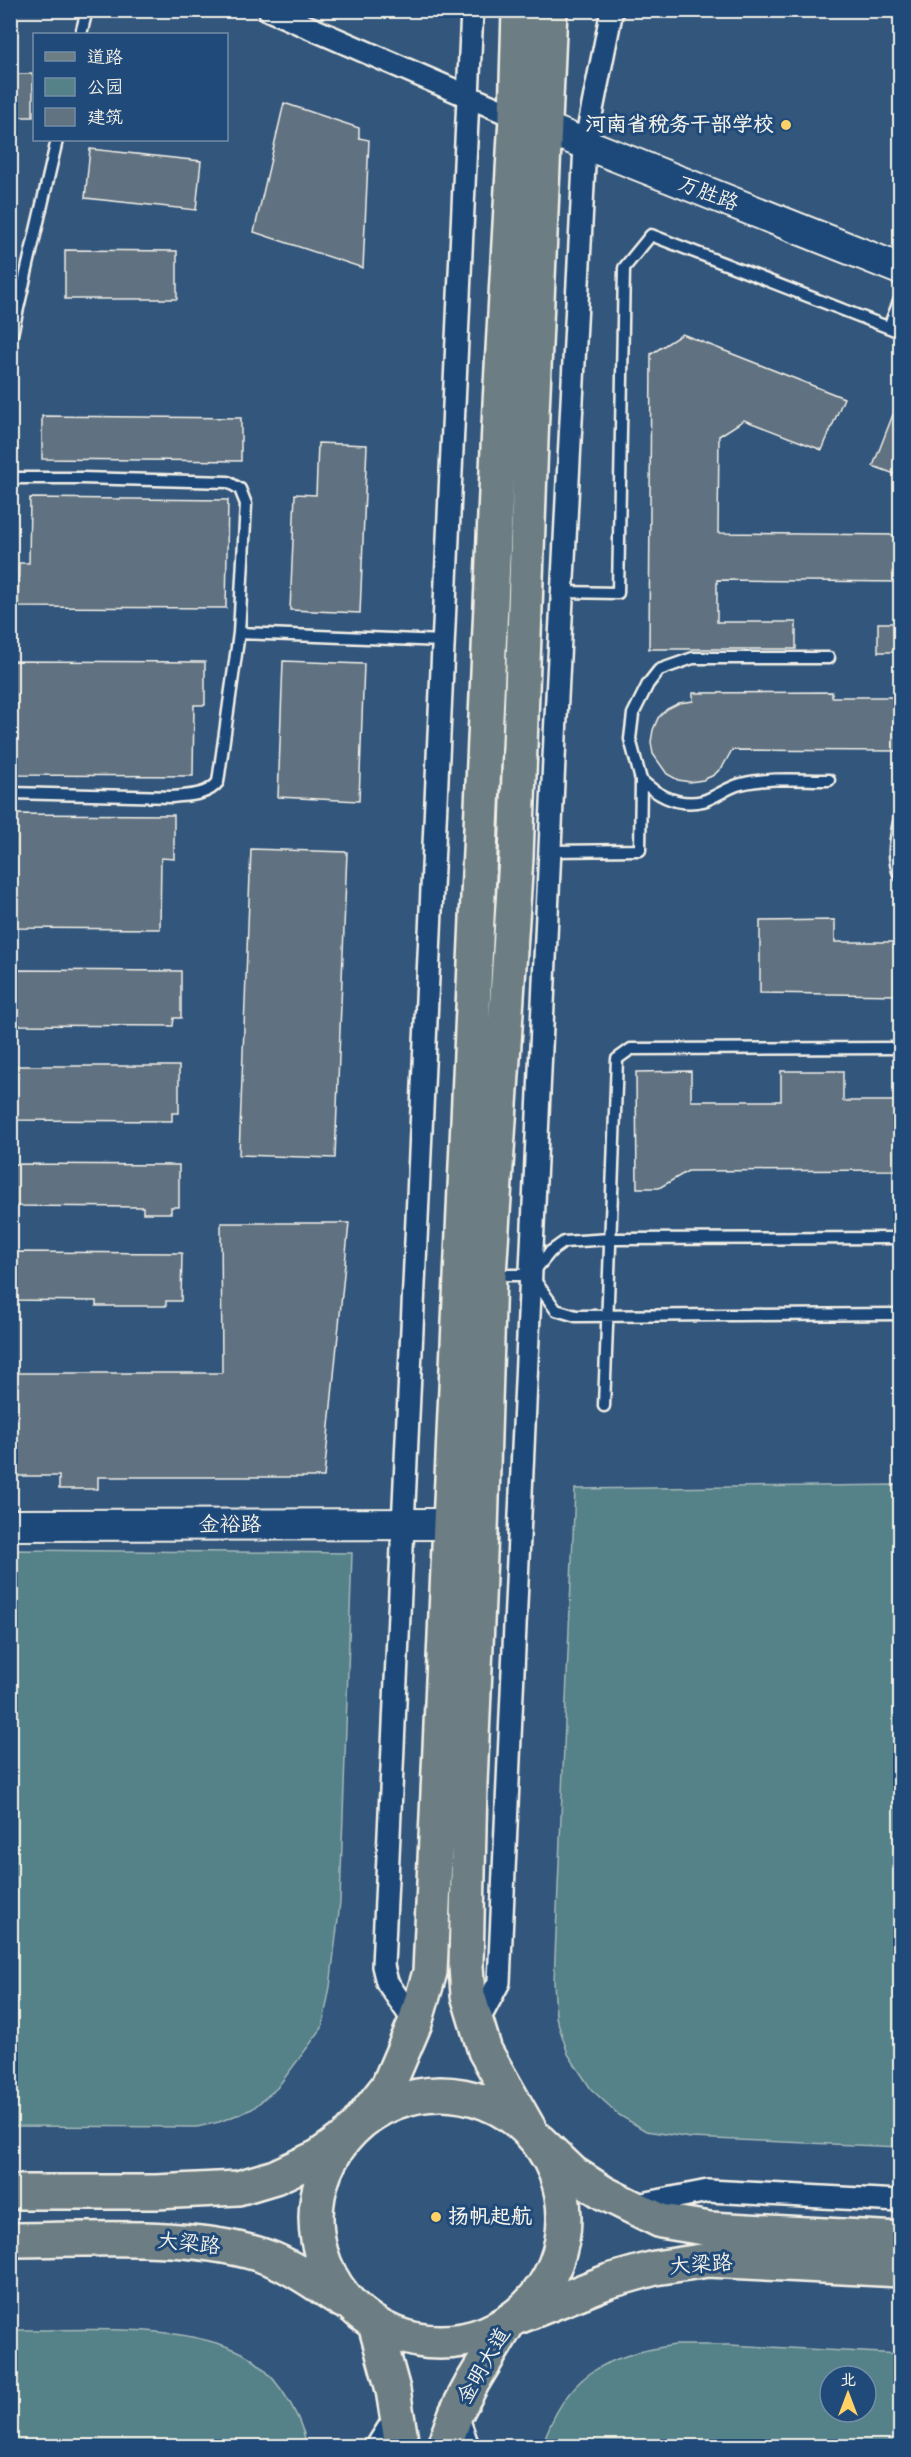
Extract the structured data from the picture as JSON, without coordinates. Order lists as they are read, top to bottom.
{
  "streets": {
    "main road": ["大梁路", "金明大道"],
    "street": ["万胜路", "金裕路"]
  },
  "crossings": [
    ["大梁路", "金明大道"]
  ],
  "places": ["河南省税务干部学校", "扬帆起航"],
  "legend": ["道路", "公园", "建筑"],
  "north": "top"
}
